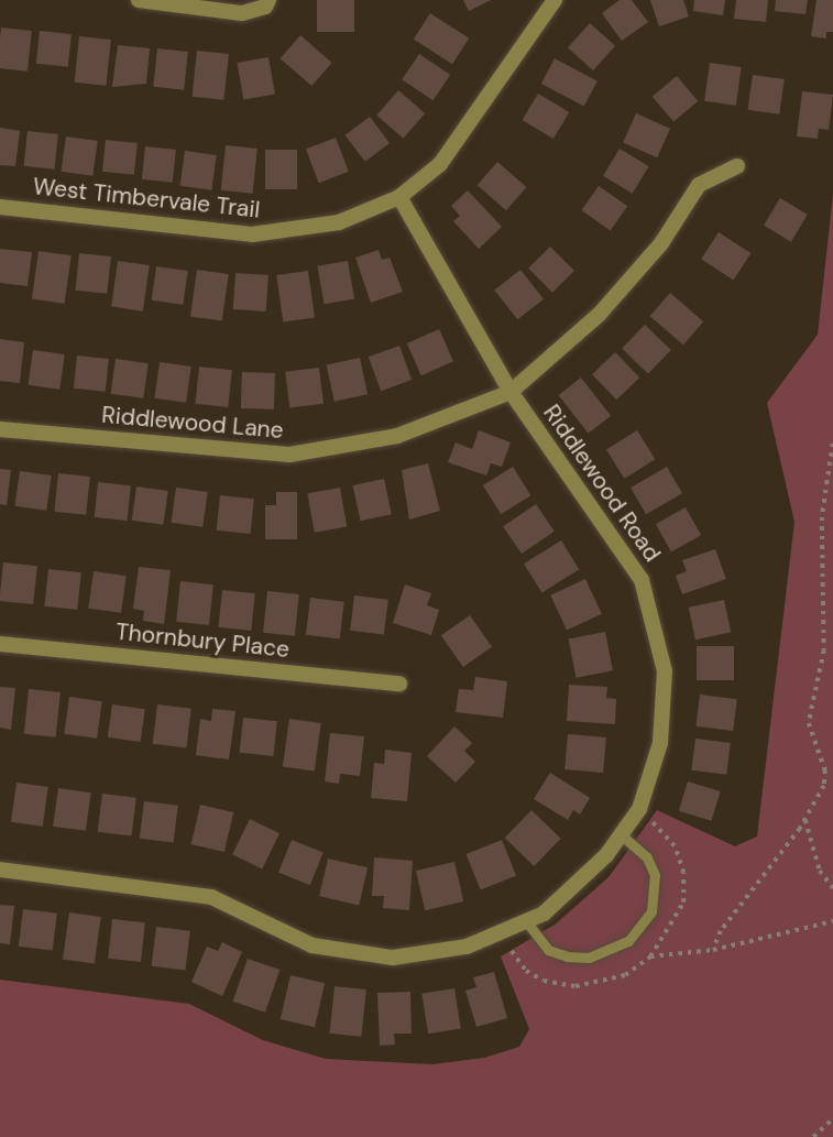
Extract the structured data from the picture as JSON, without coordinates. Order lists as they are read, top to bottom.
{
  "streets": {
    "street": [
      "West Timbervale Trail",
      "Riddlewood Lane",
      "Riddlewood Road",
      "Thornbury Place"
    ]
  },
  "crossings": [
    ["West Timbervale Trail", "Riddlewood Road"],
    ["Riddlewood Lane", "Riddlewood Road"]
  ]
}
